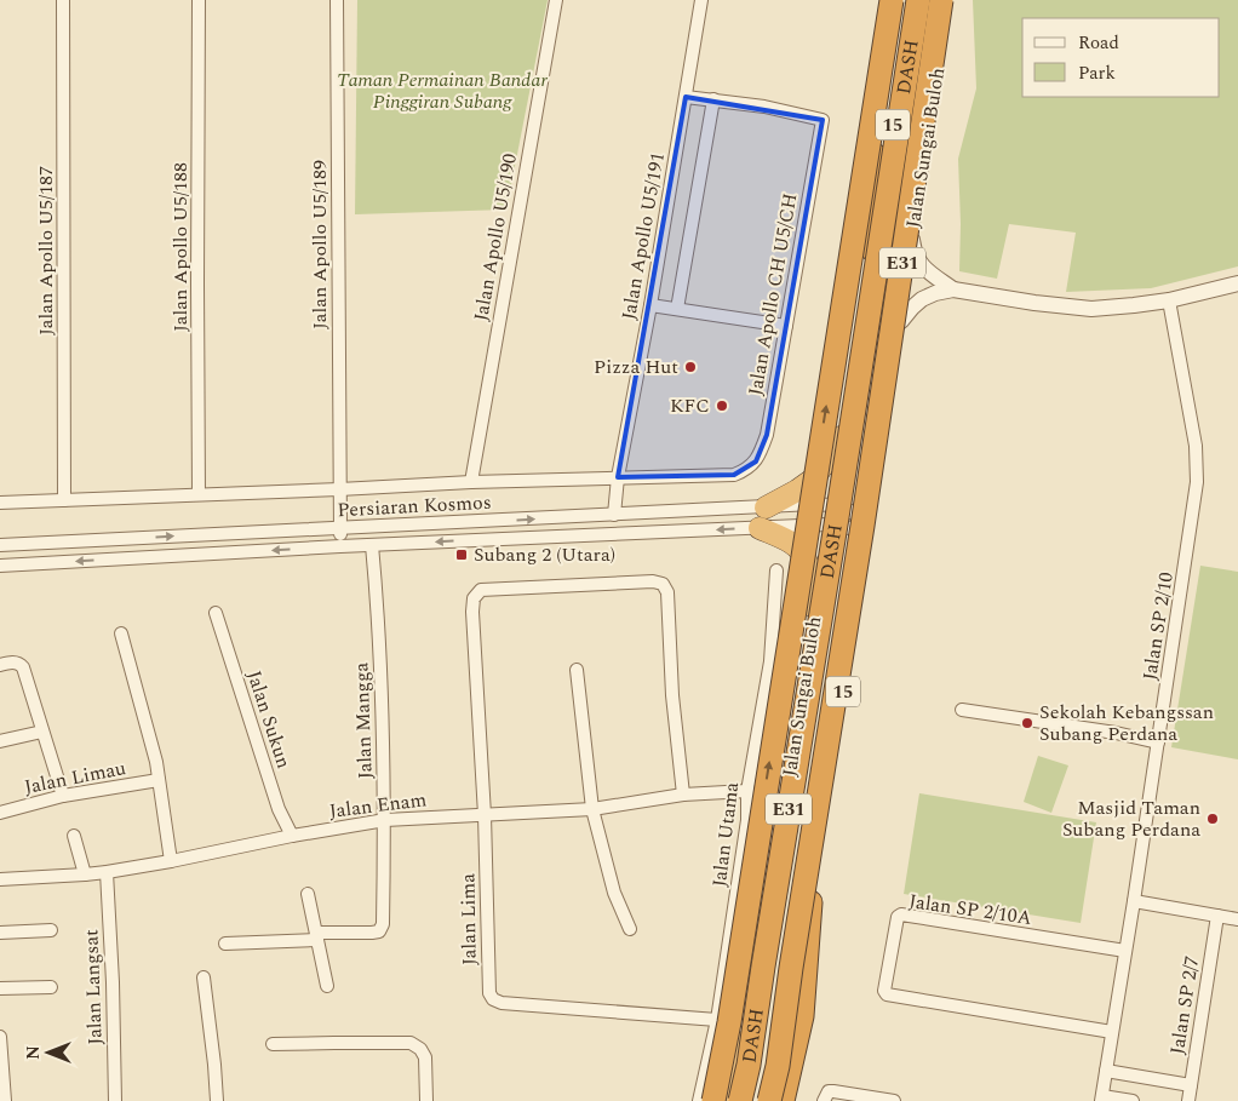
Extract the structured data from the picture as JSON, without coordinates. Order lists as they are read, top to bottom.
{
  "streets": {
    "highway": [
      "DASH",
      "15",
      "Jalan Sungai Buloh",
      "E31"
    ],
    "street": [
      "Jalan Apollo U5/191",
      "Jalan Apollo U5/190",
      "Jalan Apollo U5/189",
      "Jalan Apollo U5/188",
      "Jalan Apollo U5/187",
      "Jalan Apollo CH U5/CH",
      "Persiaran Kosmos",
      "Jalan SP 2/10",
      "Jalan Sukun",
      "Jalan Mangga",
      "Jalan Limau",
      "Jalan Enam",
      "Jalan Utama",
      "Jalan SP 2/10A",
      "Jalan Lima",
      "Jalan Langsat",
      "Jalan SP 2/7"
    ]
  },
  "crossings": [
    ["DASH", "Jalan Sungai Buloh"],
    ["Jalan Sungai Buloh", "Persiaran Kosmos"],
    ["Jalan Apollo U5/191", "Jalan Apollo CH U5/CH"],
    ["Jalan Apollo U5/191", "Persiaran Kosmos"],
    ["Jalan Apollo U5/189", "Persiaran Kosmos"],
    ["Persiaran Kosmos", "Jalan Mangga"],
    ["Jalan SP 2/10", "Jalan SP 2/10A"],
    ["Jalan Sukun", "Jalan Enam"],
    ["Jalan Mangga", "Jalan Enam"],
    ["Jalan Enam", "Jalan Utama"],
    ["Jalan Enam", "Jalan Lima"],
    ["Jalan Enam", "Jalan Langsat"],
    ["Jalan Utama", "Jalan Lima"]
  ],
  "parks": ["Taman Permainan Bandar Pinggiran Subang"],
  "places": {
    "other": [
      "Pizza Hut",
      "KFC",
      "Sekolah Kebangssan Subang Perdana",
      "Masjid Taman Subang Perdana"
    ],
    "transit": ["Subang 2 (Utara)"]
  },
  "legend": ["Road", "Park"],
  "north": "left"
}
